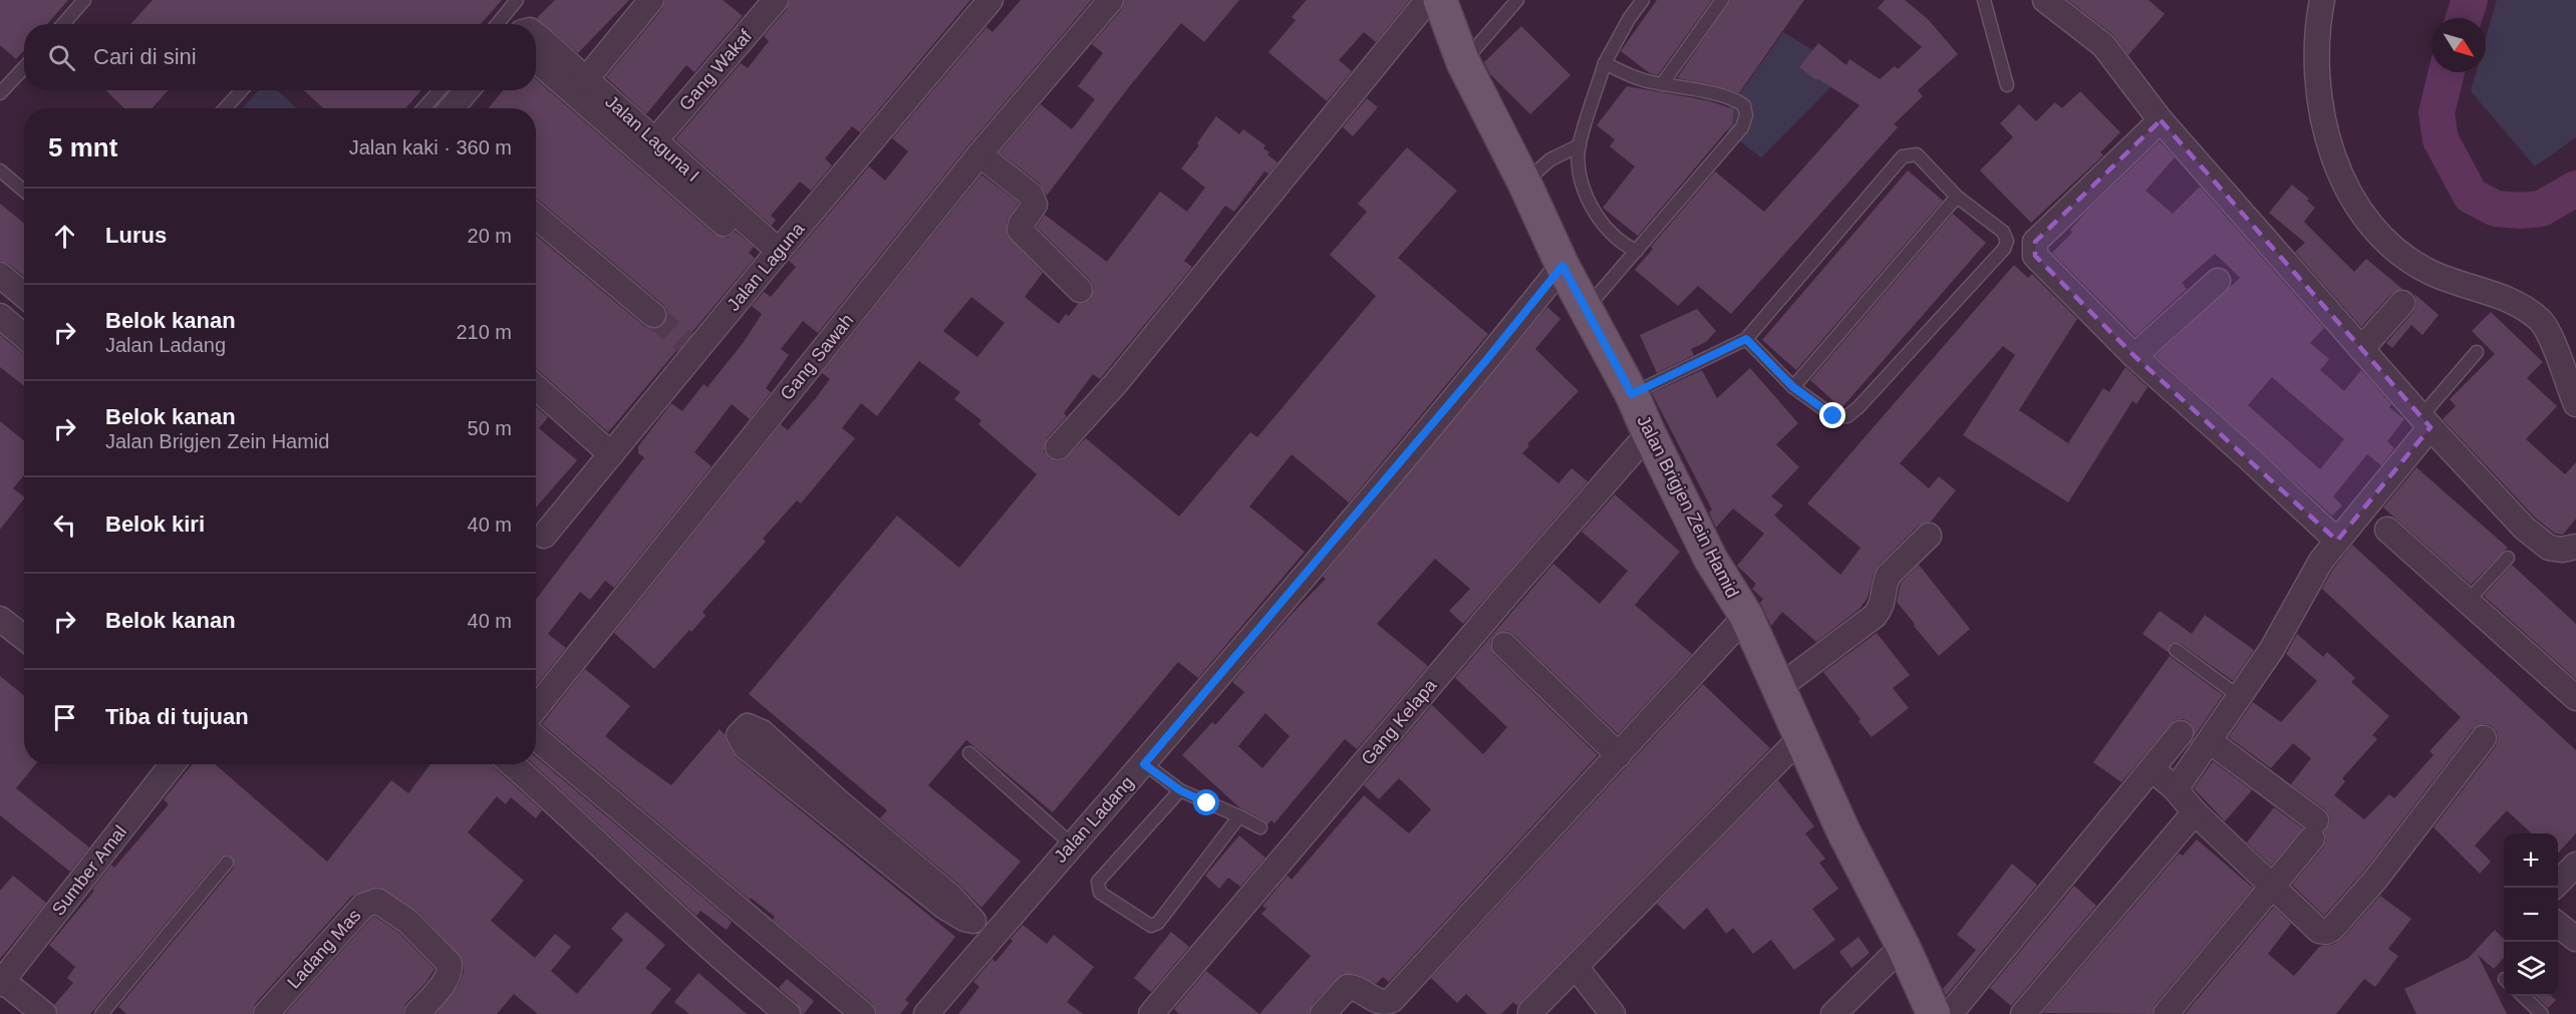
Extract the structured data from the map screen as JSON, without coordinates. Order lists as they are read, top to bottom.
{
  "streets": {
    "main road": ["Jalan Brigjen Zein Hamid"],
    "street": [
      "Gang Wakaf",
      "Jalan Laguna I",
      "Jalan Laguna",
      "Gang Sawah",
      "Gang Kelapa",
      "Jalan Ladang",
      "Sumber Amal",
      "Ladang Mas"
    ]
  },
  "crossings": [
    ["Gang Wakaf", "Jalan Laguna I"],
    ["Jalan Laguna I", "Jalan Laguna"],
    ["Jalan Brigjen Zein Hamid", "Gang Kelapa"],
    ["Jalan Brigjen Zein Hamid", "Jalan Ladang"]
  ],
  "north": "bottom right",
  "page": {
    "search": "Cari di sini",
    "heading": ["5 mnt", "Jalan kaki · 360 m"],
    "list": [
      ["Lurus", "20 m"],
      ["Belok kanan", "Jalan Ladang", "210 m"],
      ["Belok kanan", "Jalan Brigjen Zein Hamid", "50 m"],
      ["Belok kiri", "40 m"],
      ["Belok kanan", "40 m"],
      "Tiba di tujuan"
    ],
    "map_buttons": ["+", "−"]
  }
}
